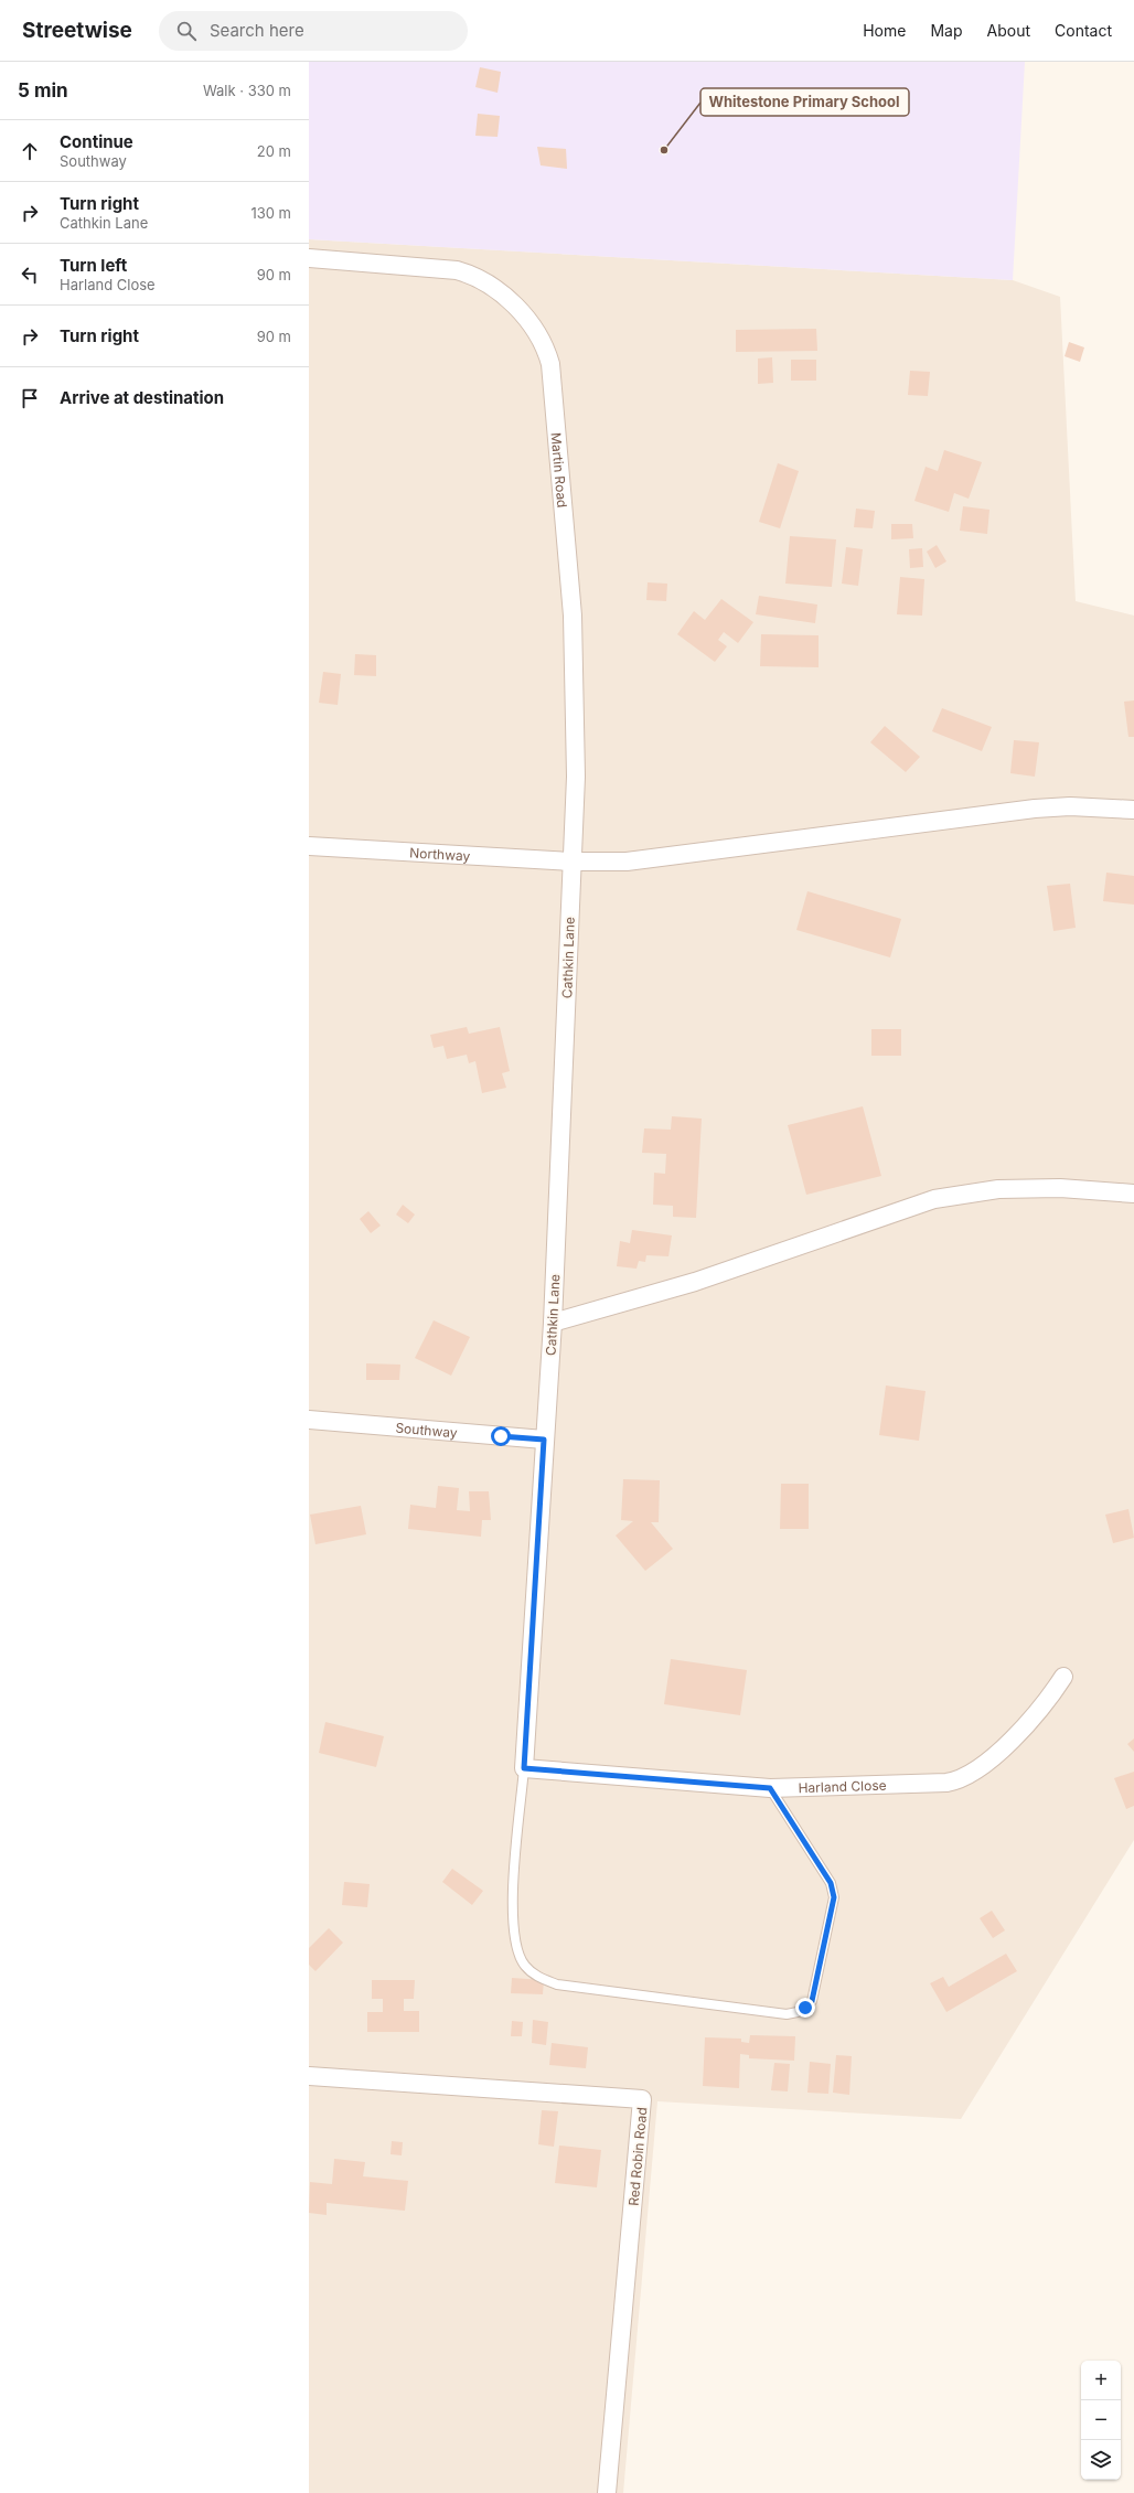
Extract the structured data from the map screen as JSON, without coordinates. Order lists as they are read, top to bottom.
{
  "streets": {
    "street": [
      "Martin Road",
      "Northway",
      "Cathkin Lane",
      "Southway",
      "Harland Close",
      "Red Robin Road"
    ]
  },
  "crossings": [
    ["Martin Road", "Northway"],
    ["Martin Road", "Cathkin Lane"],
    ["Northway", "Cathkin Lane"],
    ["Cathkin Lane", "Southway"],
    ["Cathkin Lane", "Harland Close"]
  ],
  "places": ["Whitestone Primary School"],
  "page": {
    "header": "Streetwise",
    "search": "Search here",
    "nav": [
      "Home",
      "Map",
      "About",
      "Contact"
    ],
    "heading": ["5 min", "Walk · 330 m"],
    "list": [
      ["Continue", "Southway", "20 m"],
      ["Turn right", "Cathkin Lane", "130 m"],
      ["Turn left", "Harland Close", "90 m"],
      ["Turn right", "90 m"],
      "Arrive at destination"
    ],
    "map_buttons": ["+", "−"]
  }
}
